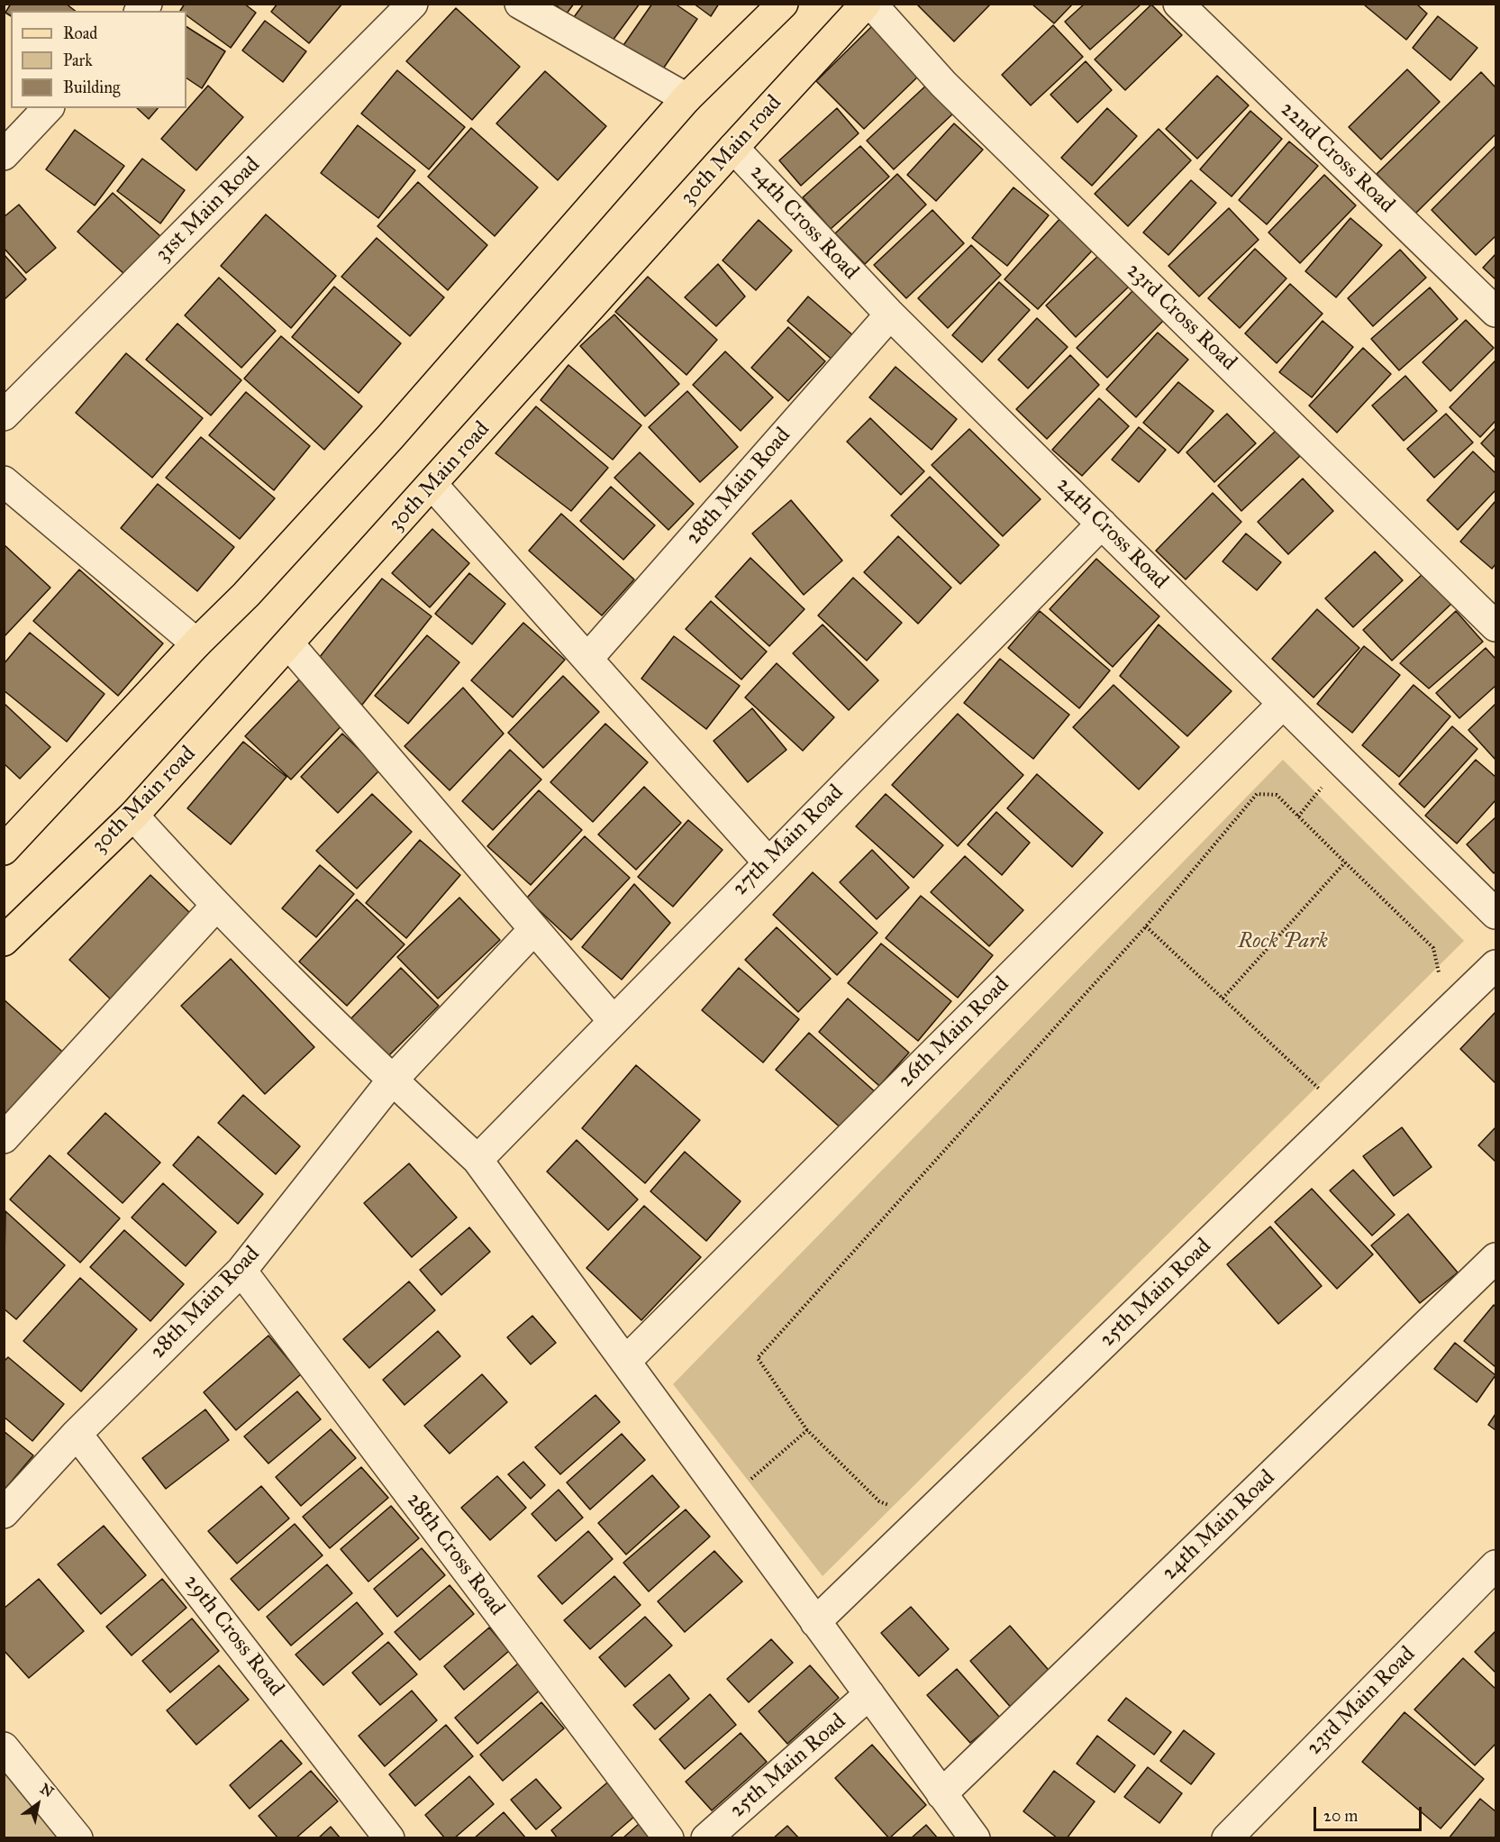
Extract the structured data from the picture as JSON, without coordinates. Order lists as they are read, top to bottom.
{
  "streets": {
    "main road": ["30th Main road"],
    "street": [
      "22nd Cross Road",
      "31st Main Road",
      "24th Cross Road",
      "23rd Cross Road",
      "28th Main Road",
      "27th Main Road",
      "26th Main Road",
      "25th Main Road",
      "24th Main Road",
      "28th Cross Road",
      "29th Cross Road",
      "23rd Main Road"
    ]
  },
  "crossings": [
    ["30th Main road", "24th Cross Road"],
    ["24th Cross Road", "28th Main Road"],
    ["24th Cross Road", "27th Main Road"],
    ["24th Cross Road", "26th Main Road"],
    ["28th Main Road", "28th Cross Road"],
    ["28th Main Road", "29th Cross Road"]
  ],
  "parks": ["Rock Park"],
  "legend": ["Road", "Park", "Building"],
  "scale_bar": "20 m",
  "north": "top right"
}
